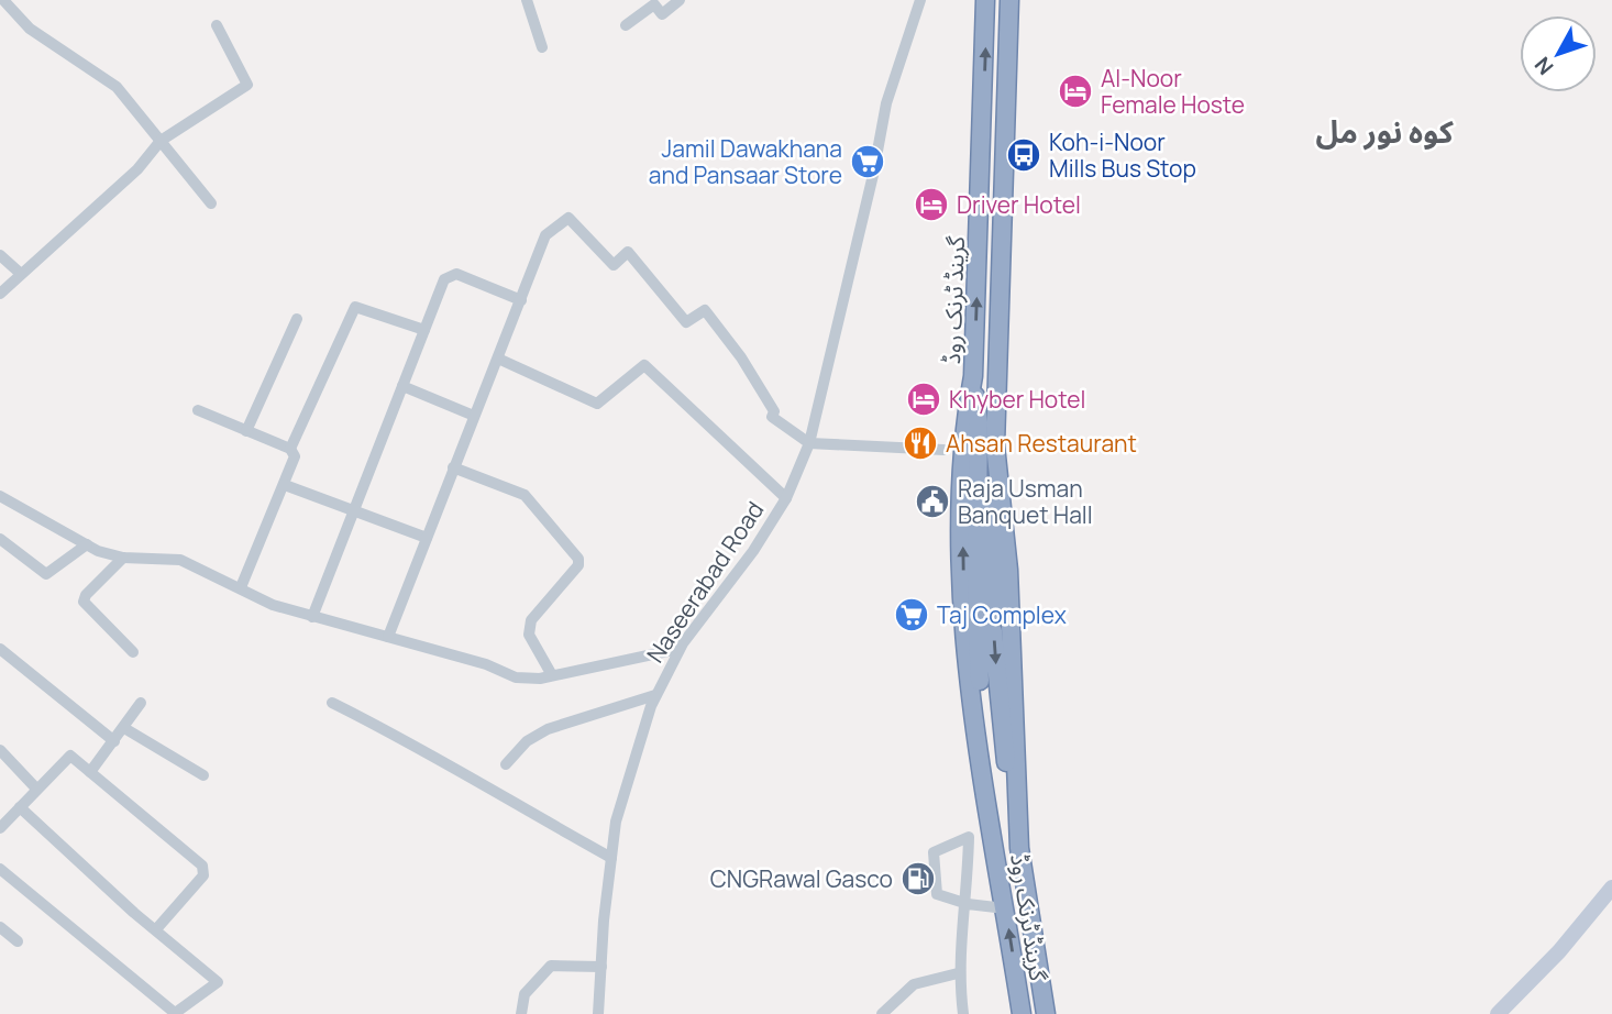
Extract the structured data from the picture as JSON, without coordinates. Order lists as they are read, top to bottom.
{
  "streets": {
    "highway": ["گرینڈ ٹرنک روڈ"],
    "street": ["Naseerabad Road"]
  },
  "districts": ["کوہ نور مل"],
  "places": {
    "hotel": ["Al-Noor Female Hoste", "Driver Hotel", "Khyber Hotel"],
    "bus stop": ["Koh-i-Noor Mills Bus Stop"],
    "supermarket": ["Jamil Dawakhana and Pansaar Store", "Taj Complex"],
    "restaurant": ["Ahsan Restaurant"],
    "public building": ["Raja Usman Banquet Hall"],
    "fuel station": ["CNGRawal Gasco"]
  },
  "north": "bottom left"
}
